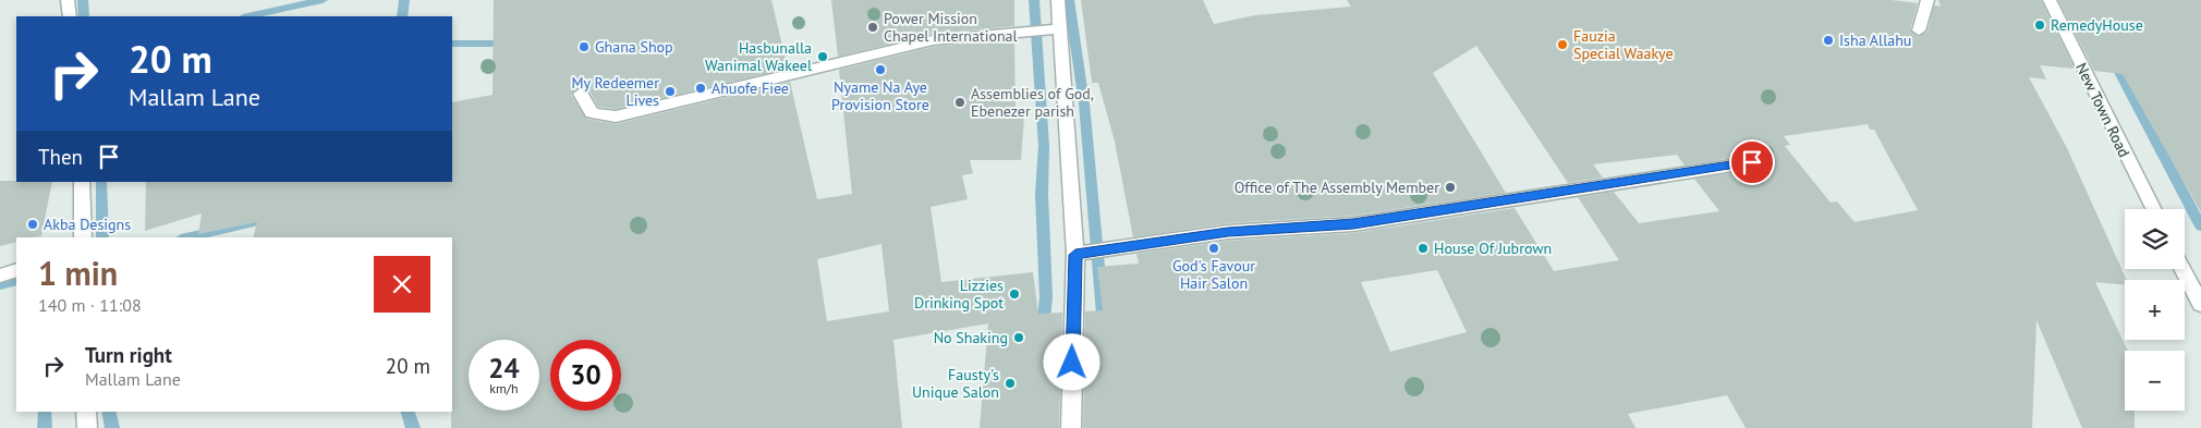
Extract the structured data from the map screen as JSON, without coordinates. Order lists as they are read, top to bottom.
{
  "streets": {
    "street": ["New Town Road"]
  },
  "places": [
    "RemedyHouse",
    "Power Mission Chapel International",
    "Isha Allahu",
    "Fauzia Special Waakye",
    "Ghana Shop",
    "Hasbunalla Wanimal Wakeel",
    "Nyame Na Aye Provision Store",
    "Ahuofe Fiee",
    "My Redeemer Lives",
    "Assemblies of God, Ebenezer parish",
    "Office of The Assembly Member",
    "Akba Designs",
    "God's Favour Hair Salon",
    "House Of Jubrown",
    "Lizzies Drinking Spot",
    "No Shaking",
    "Fausty's Unique Salon"
  ],
  "page": {
    "turn": ["20 m", "Mallam Lane"],
    "then": "Then",
    "map_buttons": ["+", "−"],
    "heading": ["1 min", "140 m · 11:08"],
    "list": [
      {
        "name": "Turn right",
        "note": "Mallam Lane",
        "value": "20 m"
      }
    ],
    "speed": "24 km/h",
    "limit": "30"
  }
}
